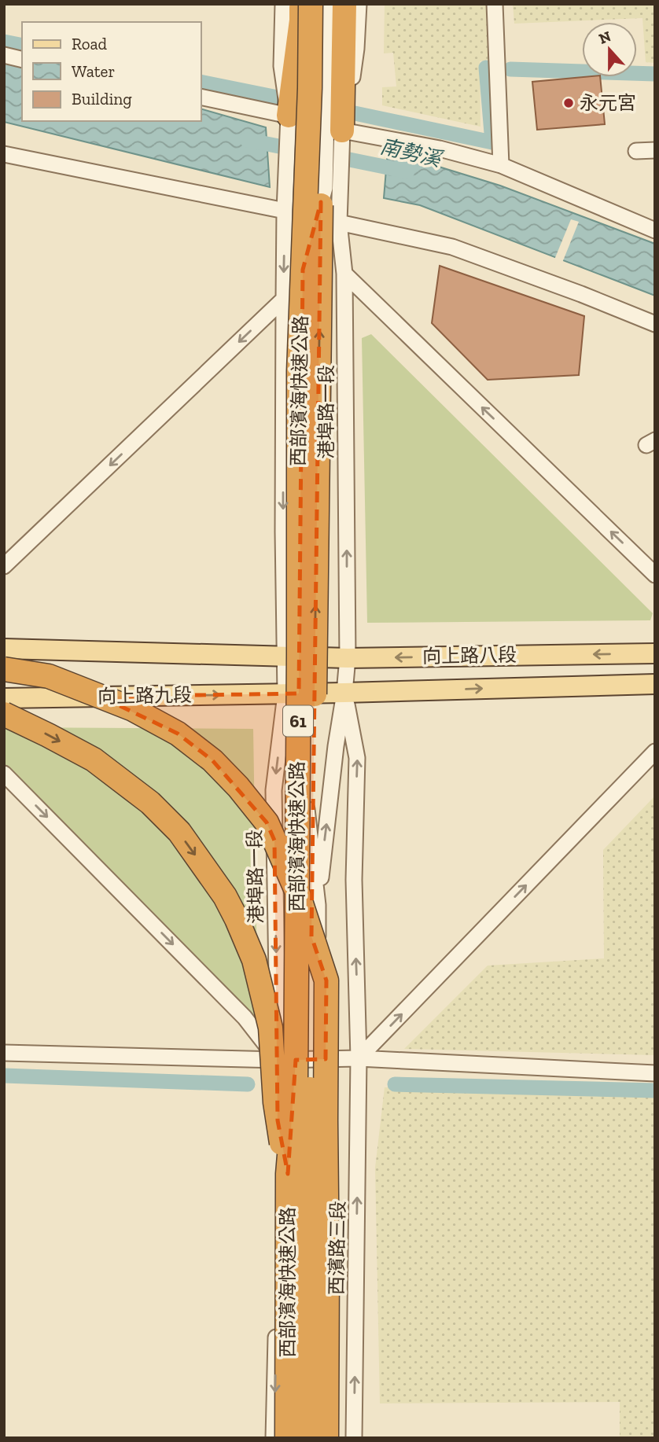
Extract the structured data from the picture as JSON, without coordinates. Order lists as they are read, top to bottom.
{
  "streets": {
    "highway": ["西部濱海快速公路", "61"],
    "main road": ["向上路八段", "向上路九段"],
    "street": ["港埠路一段", "西濱路三段"]
  },
  "crossings": [
    ["港埠路一段", "向上路八段"],
    ["港埠路一段", "向上路九段"],
    ["港埠路一段", "西濱路三段"],
    ["向上路八段", "向上路九段"]
  ],
  "water": ["南勢溪"],
  "places": ["永元宮"],
  "legend": ["Road", "Water", "Building"],
  "north": "top"
}
